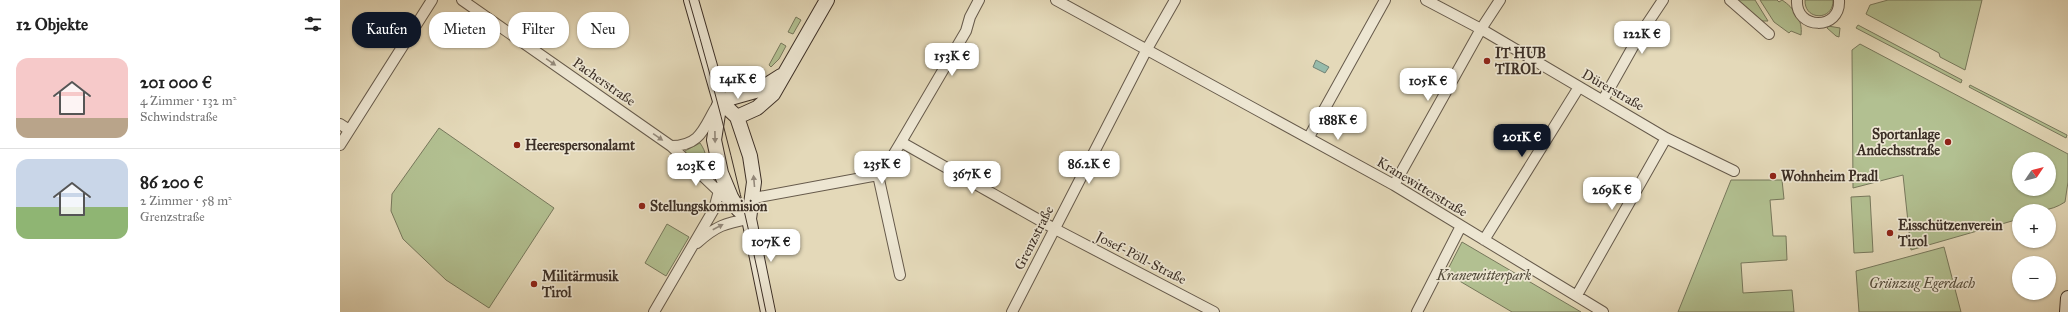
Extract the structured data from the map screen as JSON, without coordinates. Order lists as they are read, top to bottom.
{
  "streets": {
    "street": [
      "Pacherstraße",
      "Dürerstraße",
      "Kranewitterstraße",
      "Grenzstraße",
      "Josef-Pöll-Straße"
    ]
  },
  "crossings": [
    ["Kranewitterstraße", "Grenzstraße"],
    ["Grenzstraße", "Josef-Pöll-Straße"]
  ],
  "one_way": ["Pacherstraße"],
  "parks": ["Kranewitterpark", "Grünzug Egerdach"],
  "places": [
    "IT HUB TIROL",
    "Sportanlage Andechsstraße",
    "Heerespersonalamt",
    "Wohnheim Pradl",
    "Stellungskommision",
    "Eisschützenverein Tirol",
    "Militärmusik Tirol"
  ],
  "north": "top right",
  "page": {
    "heading": "12 Objekte",
    "chip": [
      "Kaufen",
      "Mieten",
      "Filter",
      "Neu"
    ],
    "price": [
      "122K €",
      "153K €",
      "141K €",
      "105K €",
      "188K €",
      "201K €",
      "235K €",
      "86.2K €",
      "203K €",
      "367K €",
      "269K €",
      "107K €"
    ],
    "list": [
      {
        "name": "201 000 €",
        "note": "4 Zimmer · 132 m² · Schwindstraße"
      },
      {
        "name": "86 200 €",
        "note": "2 Zimmer · 58 m² · Grenzstraße"
      }
    ],
    "map_buttons": ["+", "−"]
  }
}
